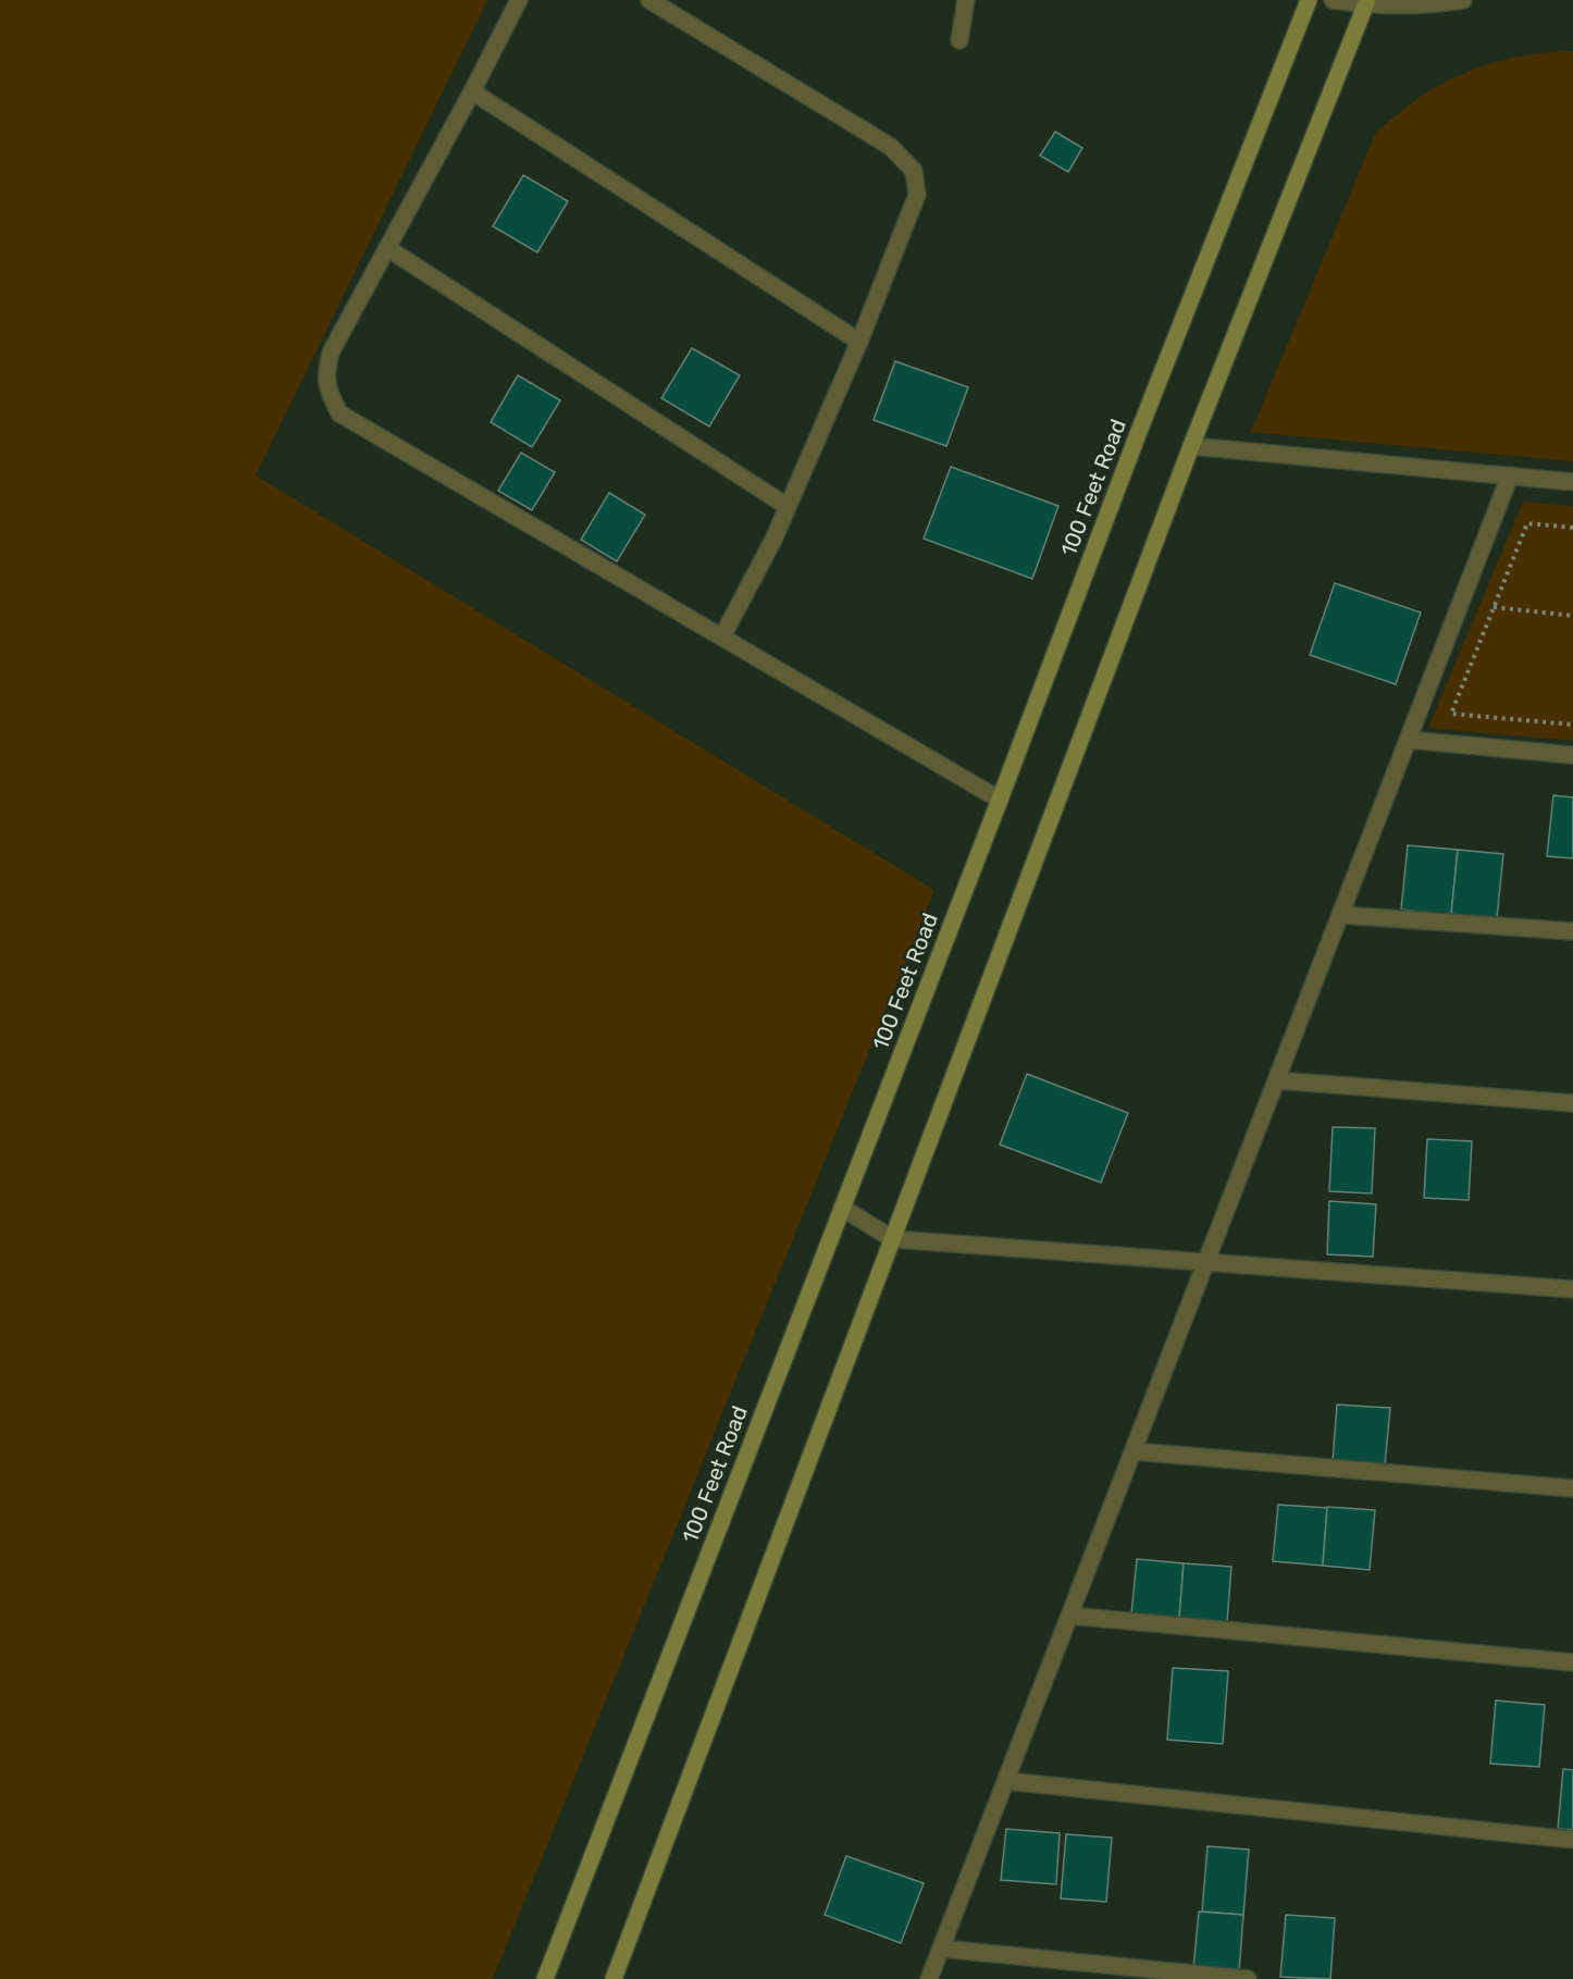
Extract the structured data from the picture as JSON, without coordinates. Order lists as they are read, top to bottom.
{
  "streets": {
    "main road": ["100 Feet Road"]
  }
}
